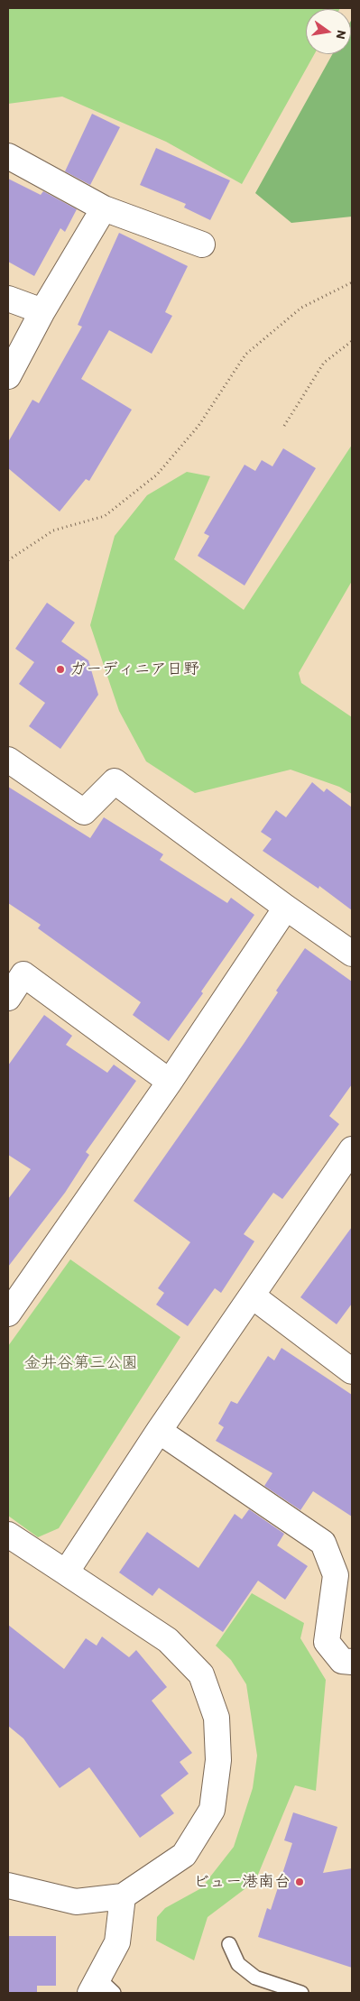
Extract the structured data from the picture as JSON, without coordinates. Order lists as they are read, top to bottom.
{
  "parks": ["金井谷第三公園"],
  "places": ["ガーディニア日野", "ビュー港南台"],
  "north": "right"
}
